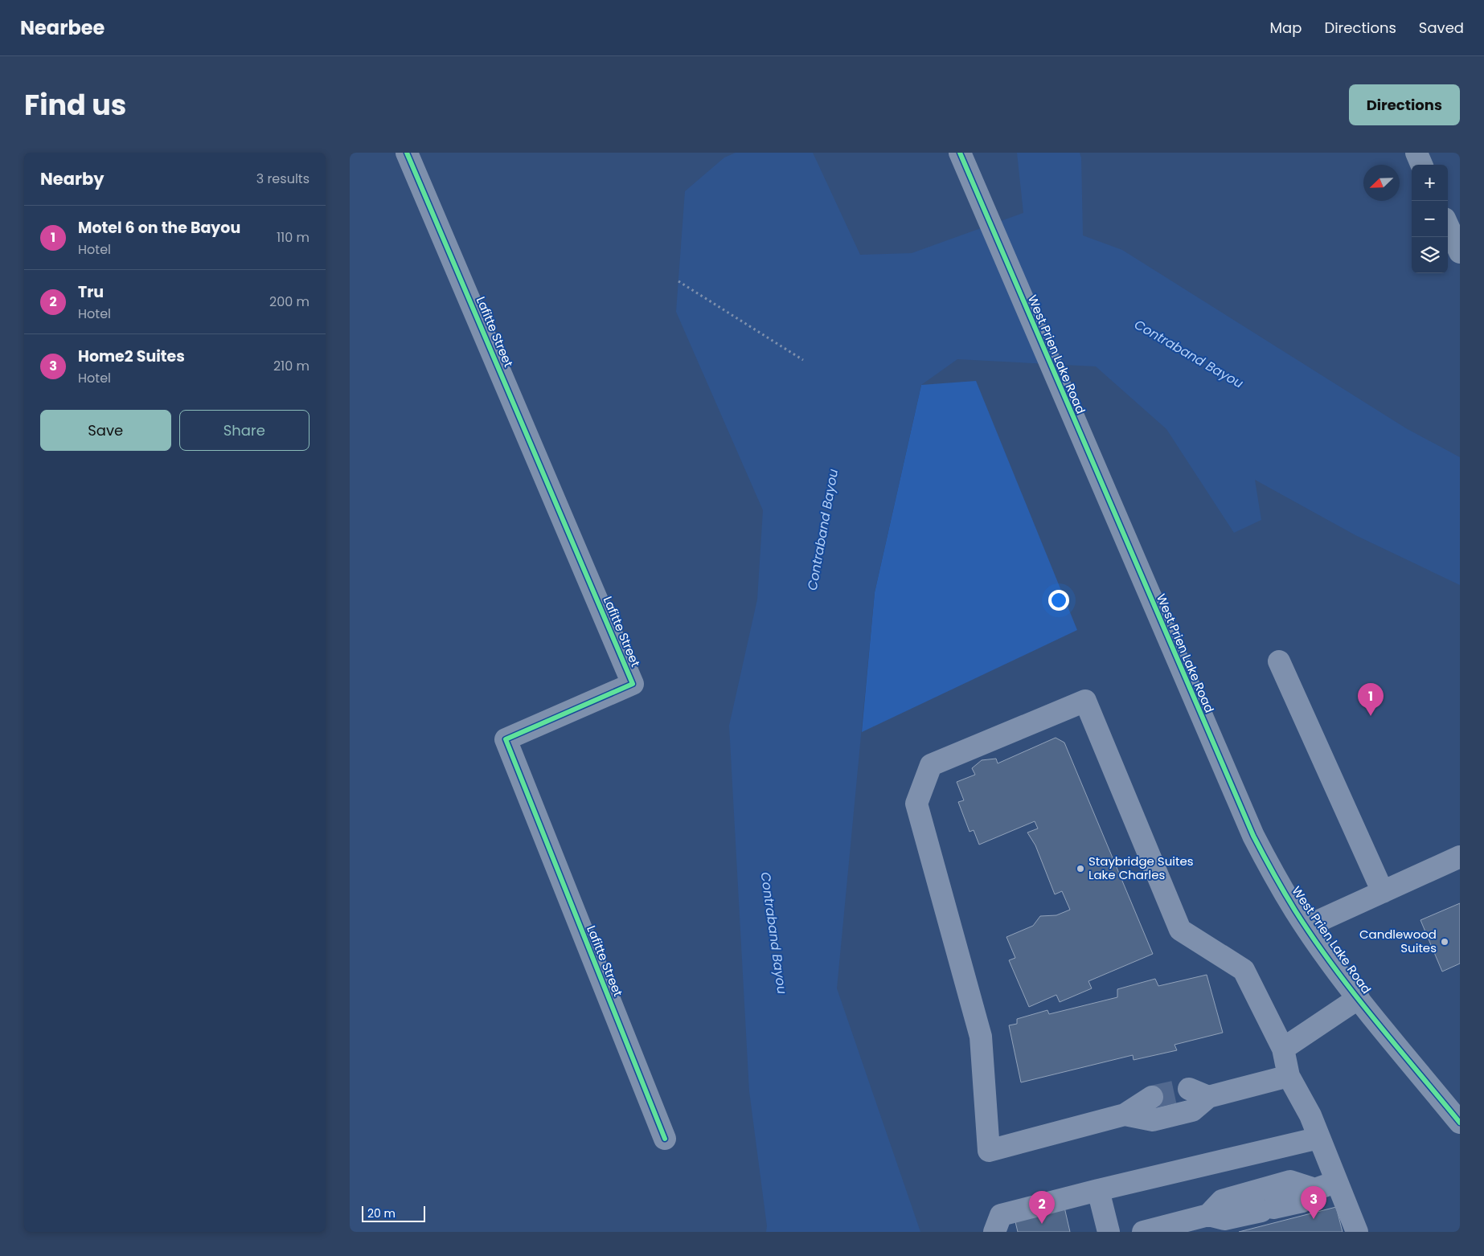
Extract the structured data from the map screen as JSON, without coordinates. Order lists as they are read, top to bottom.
{
  "streets": {
    "street": ["Lafitte Street", "West Prien Lake Road"]
  },
  "water": ["Contraband Bayou"],
  "places": ["Staybridge Suites Lake Charles", "Candlewood Suites"],
  "scale_bar": "20 m",
  "north": "bottom left",
  "page": {
    "header": "Nearbee",
    "nav": ["Map", "Directions", "Saved"],
    "title": "Find us",
    "buttons": [
      "Directions",
      ["Save", "Share"]
    ],
    "heading": ["Nearby", "3 results"],
    "map_buttons": ["+", "−"],
    "list": [
      {
        "mark": "1",
        "name": "Motel 6 on the Bayou",
        "note": "Hotel",
        "value": "110 m"
      },
      {
        "mark": "2",
        "name": "Tru",
        "note": "Hotel",
        "value": "200 m"
      },
      {
        "mark": "3",
        "name": "Home2 Suites",
        "note": "Hotel",
        "value": "210 m"
      }
    ],
    "pins": ["1", "3", "2"],
    "scale": "20 m"
  }
}
